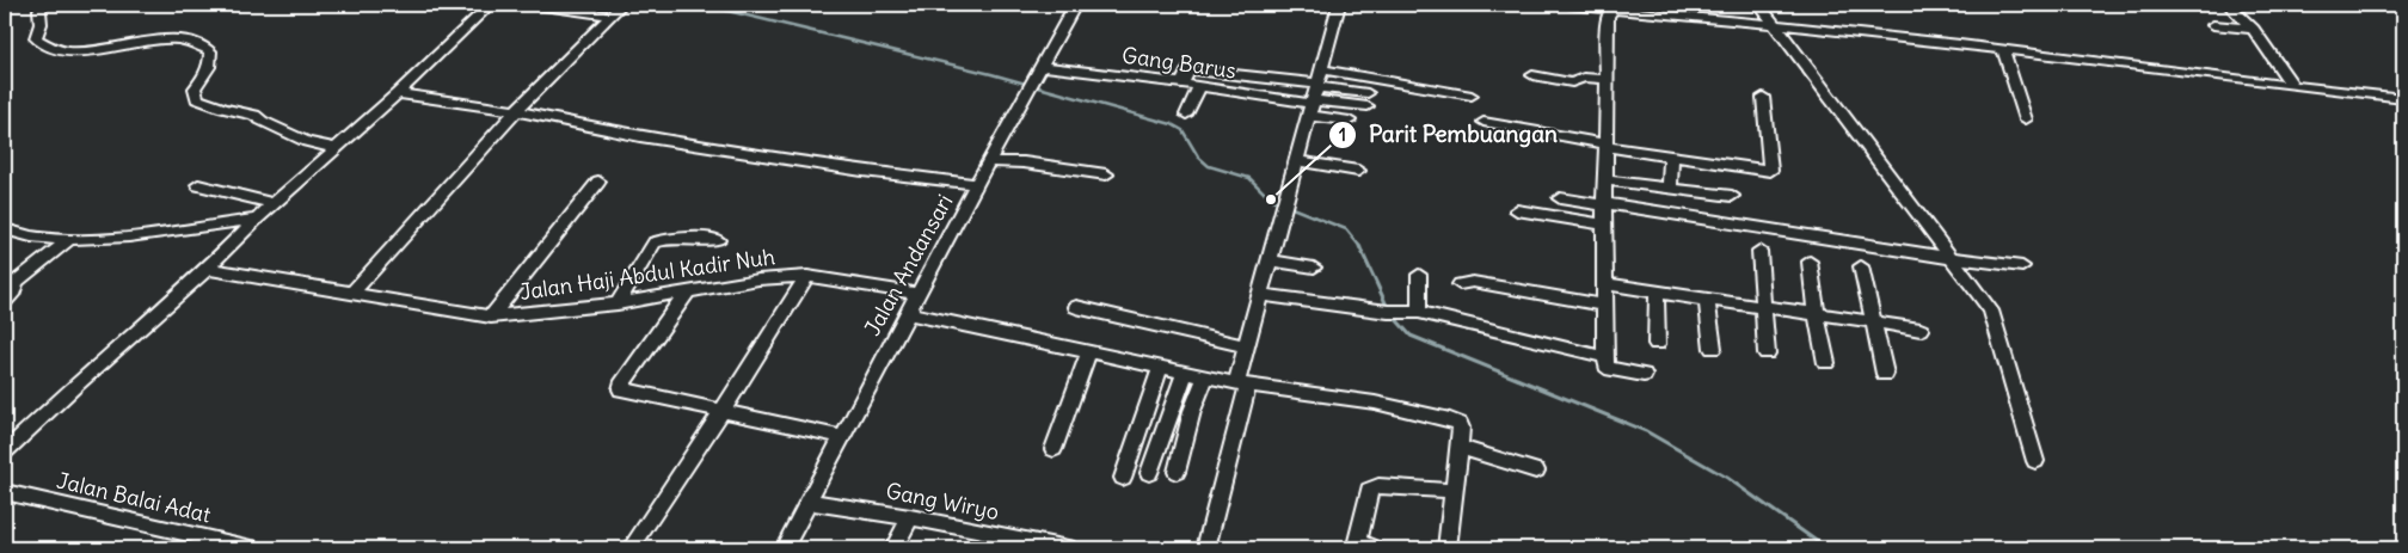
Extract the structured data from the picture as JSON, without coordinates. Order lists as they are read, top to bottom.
{
  "streets": {
    "street": [
      "Gang Barus",
      "Jalan Andansari",
      "Jalan Haji Abdul Kadir Nuh",
      "Jalan Balai Adat",
      "Gang Wiryo"
    ]
  },
  "crossings": [
    ["Gang Barus", "Jalan Andansari"],
    ["Jalan Andansari", "Jalan Haji Abdul Kadir Nuh"],
    ["Jalan Andansari", "Gang Wiryo"]
  ],
  "places": ["Parit Pembuangan"]
}
